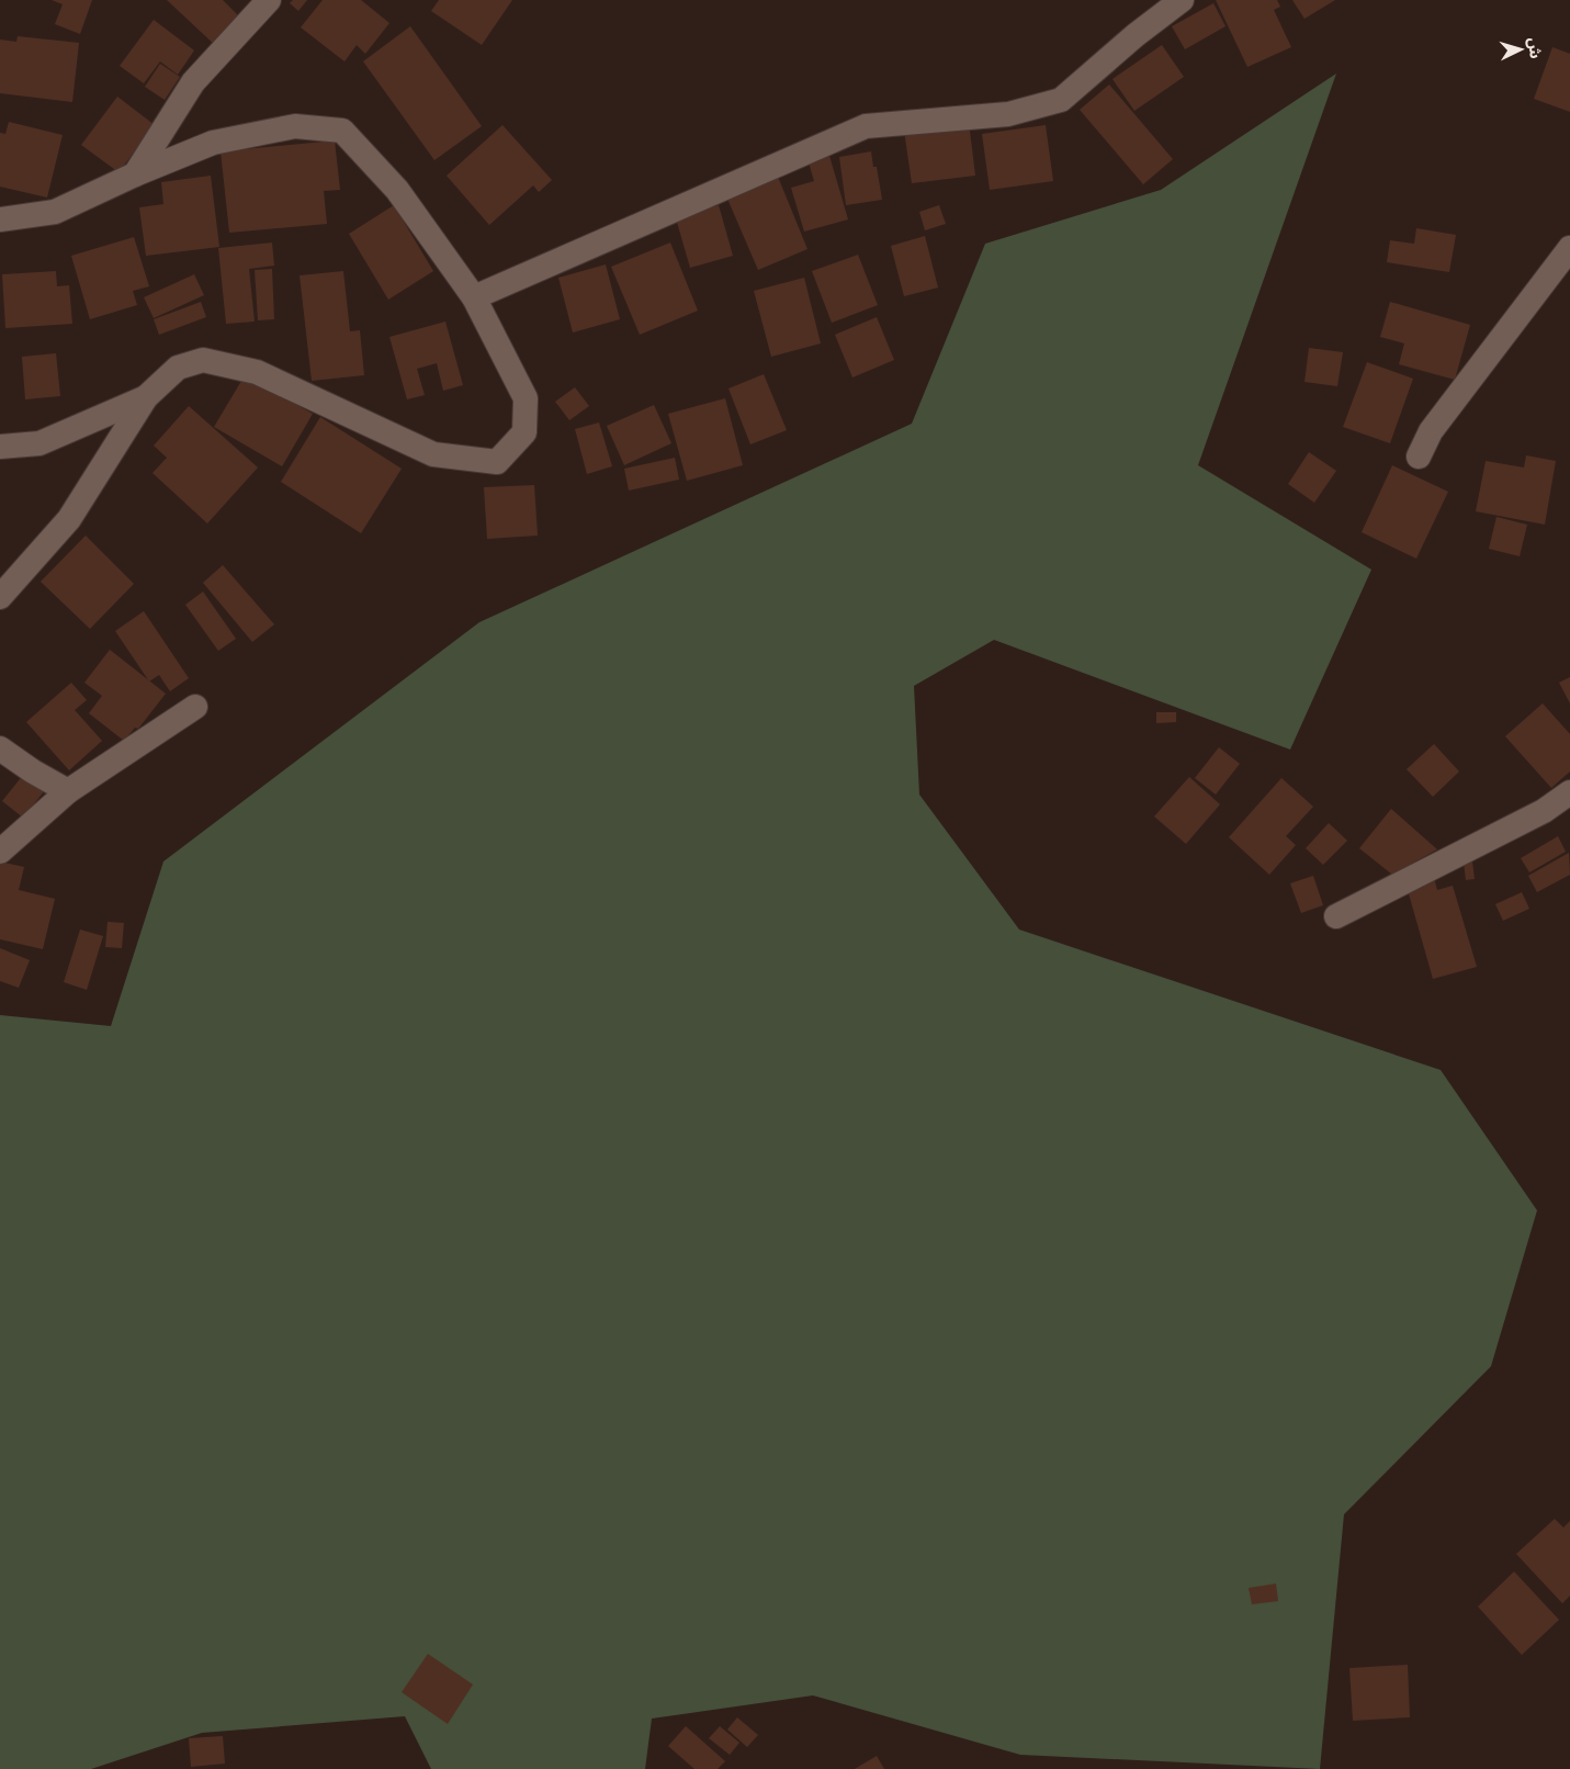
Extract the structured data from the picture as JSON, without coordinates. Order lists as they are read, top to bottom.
{
  "north": "right"
}
